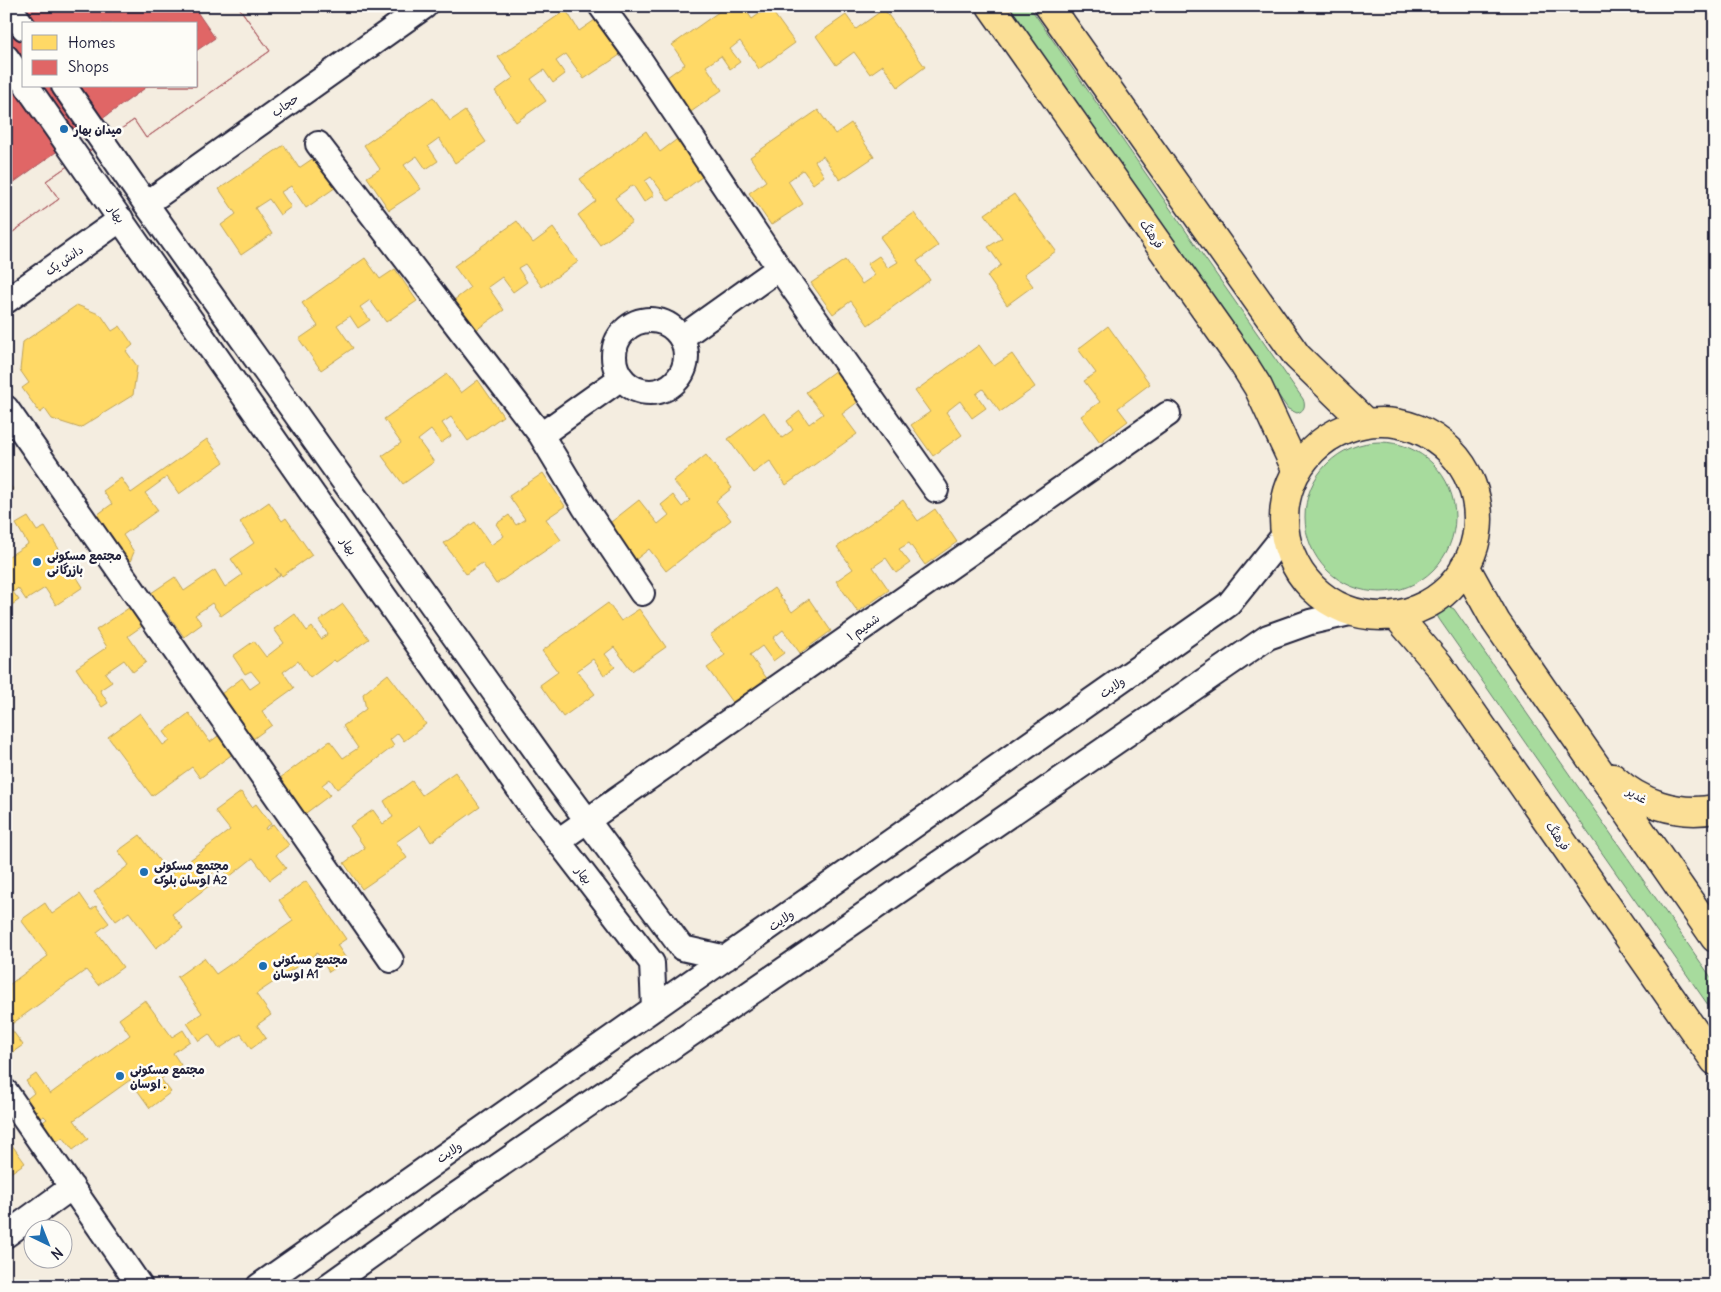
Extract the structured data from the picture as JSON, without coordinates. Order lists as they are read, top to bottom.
{
  "streets": {
    "main road": ["فرهنگ", "غدیر"],
    "street": [
      "حجاب",
      "بهار",
      "دانش یک",
      "شمیم ۱",
      "ولایت"
    ]
  },
  "crossings": [
    ["بهار", "دانش یک"],
    ["بهار", "شمیم ۱"],
    ["بهار", "ولایت"]
  ],
  "places": [
    "میدان بهار",
    "مجتمع مسکونی بازرگانی",
    "مجتمع مسکونی اوسان بلوک A2",
    "مجتمع مسکونی اوسان A1",
    "مجتمع مسکونی اوسان ."
  ],
  "legend": ["Homes", "Shops"],
  "north": "bottom right"
}
